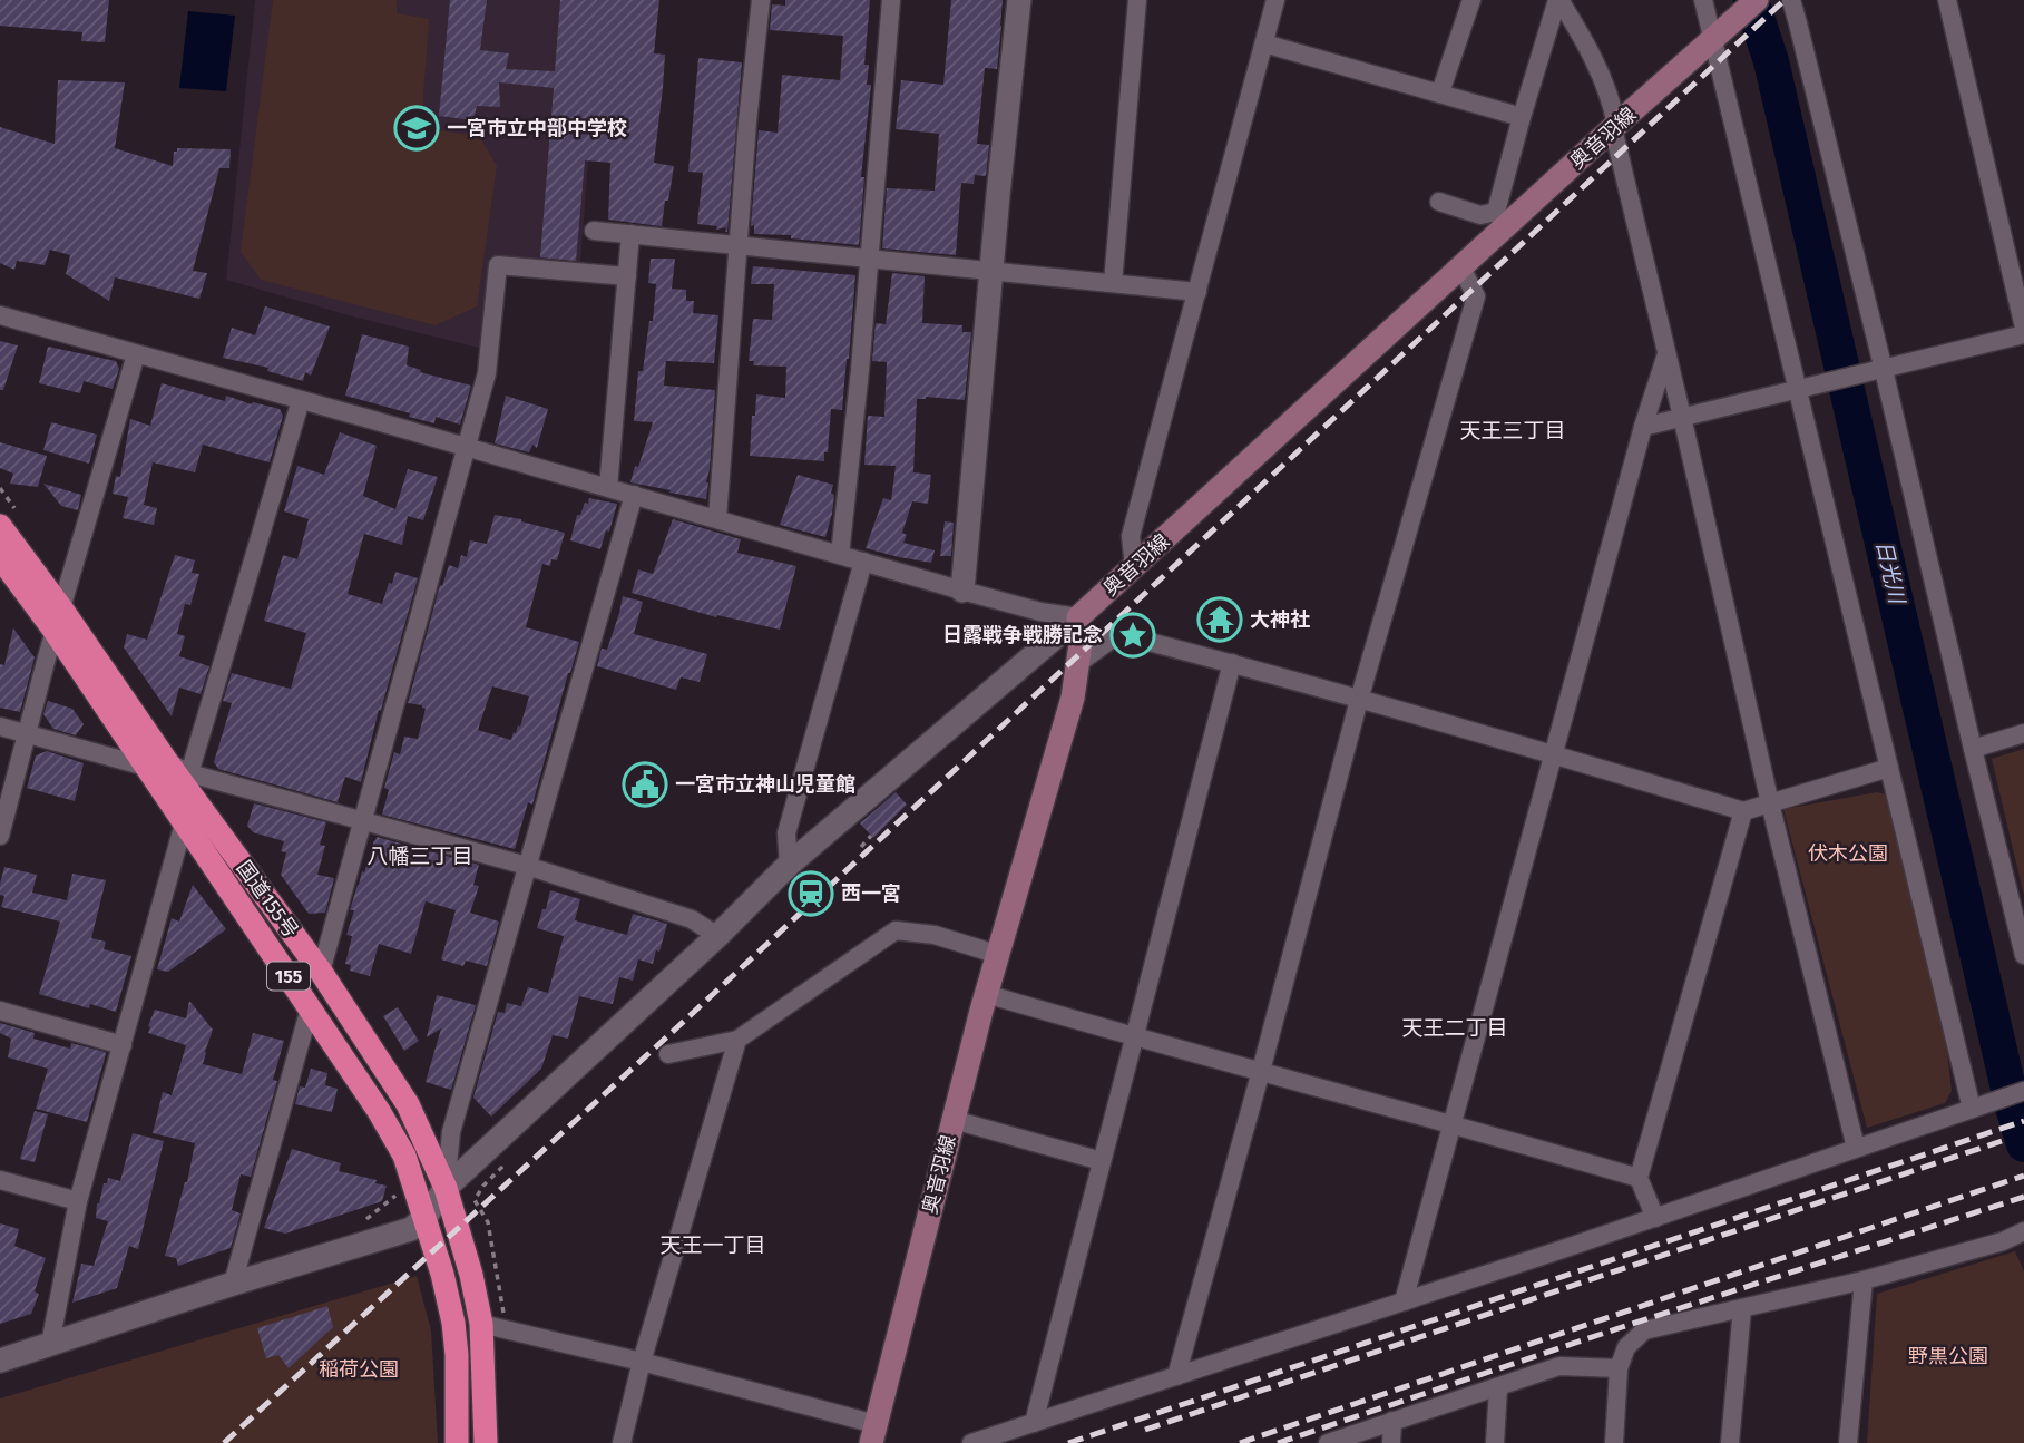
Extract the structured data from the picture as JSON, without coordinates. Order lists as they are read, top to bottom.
{
  "streets": {
    "highway": ["国道155号", "155"],
    "main road": ["奥音羽線"]
  },
  "districts": [
    "天王三丁目",
    "八幡三丁目",
    "天王二丁目",
    "天王一丁目"
  ],
  "water": ["日光川"],
  "parks": ["伏木公園", "野黒公園", "稲荷公園"],
  "places": {
    "school or university": ["一宮市立中部中学校"],
    "temple": ["大神社"],
    "place": ["日露戦争戦勝記念"],
    "public building": ["一宮市立神山児童館"],
    "station": ["西一宮"]
  }
}
